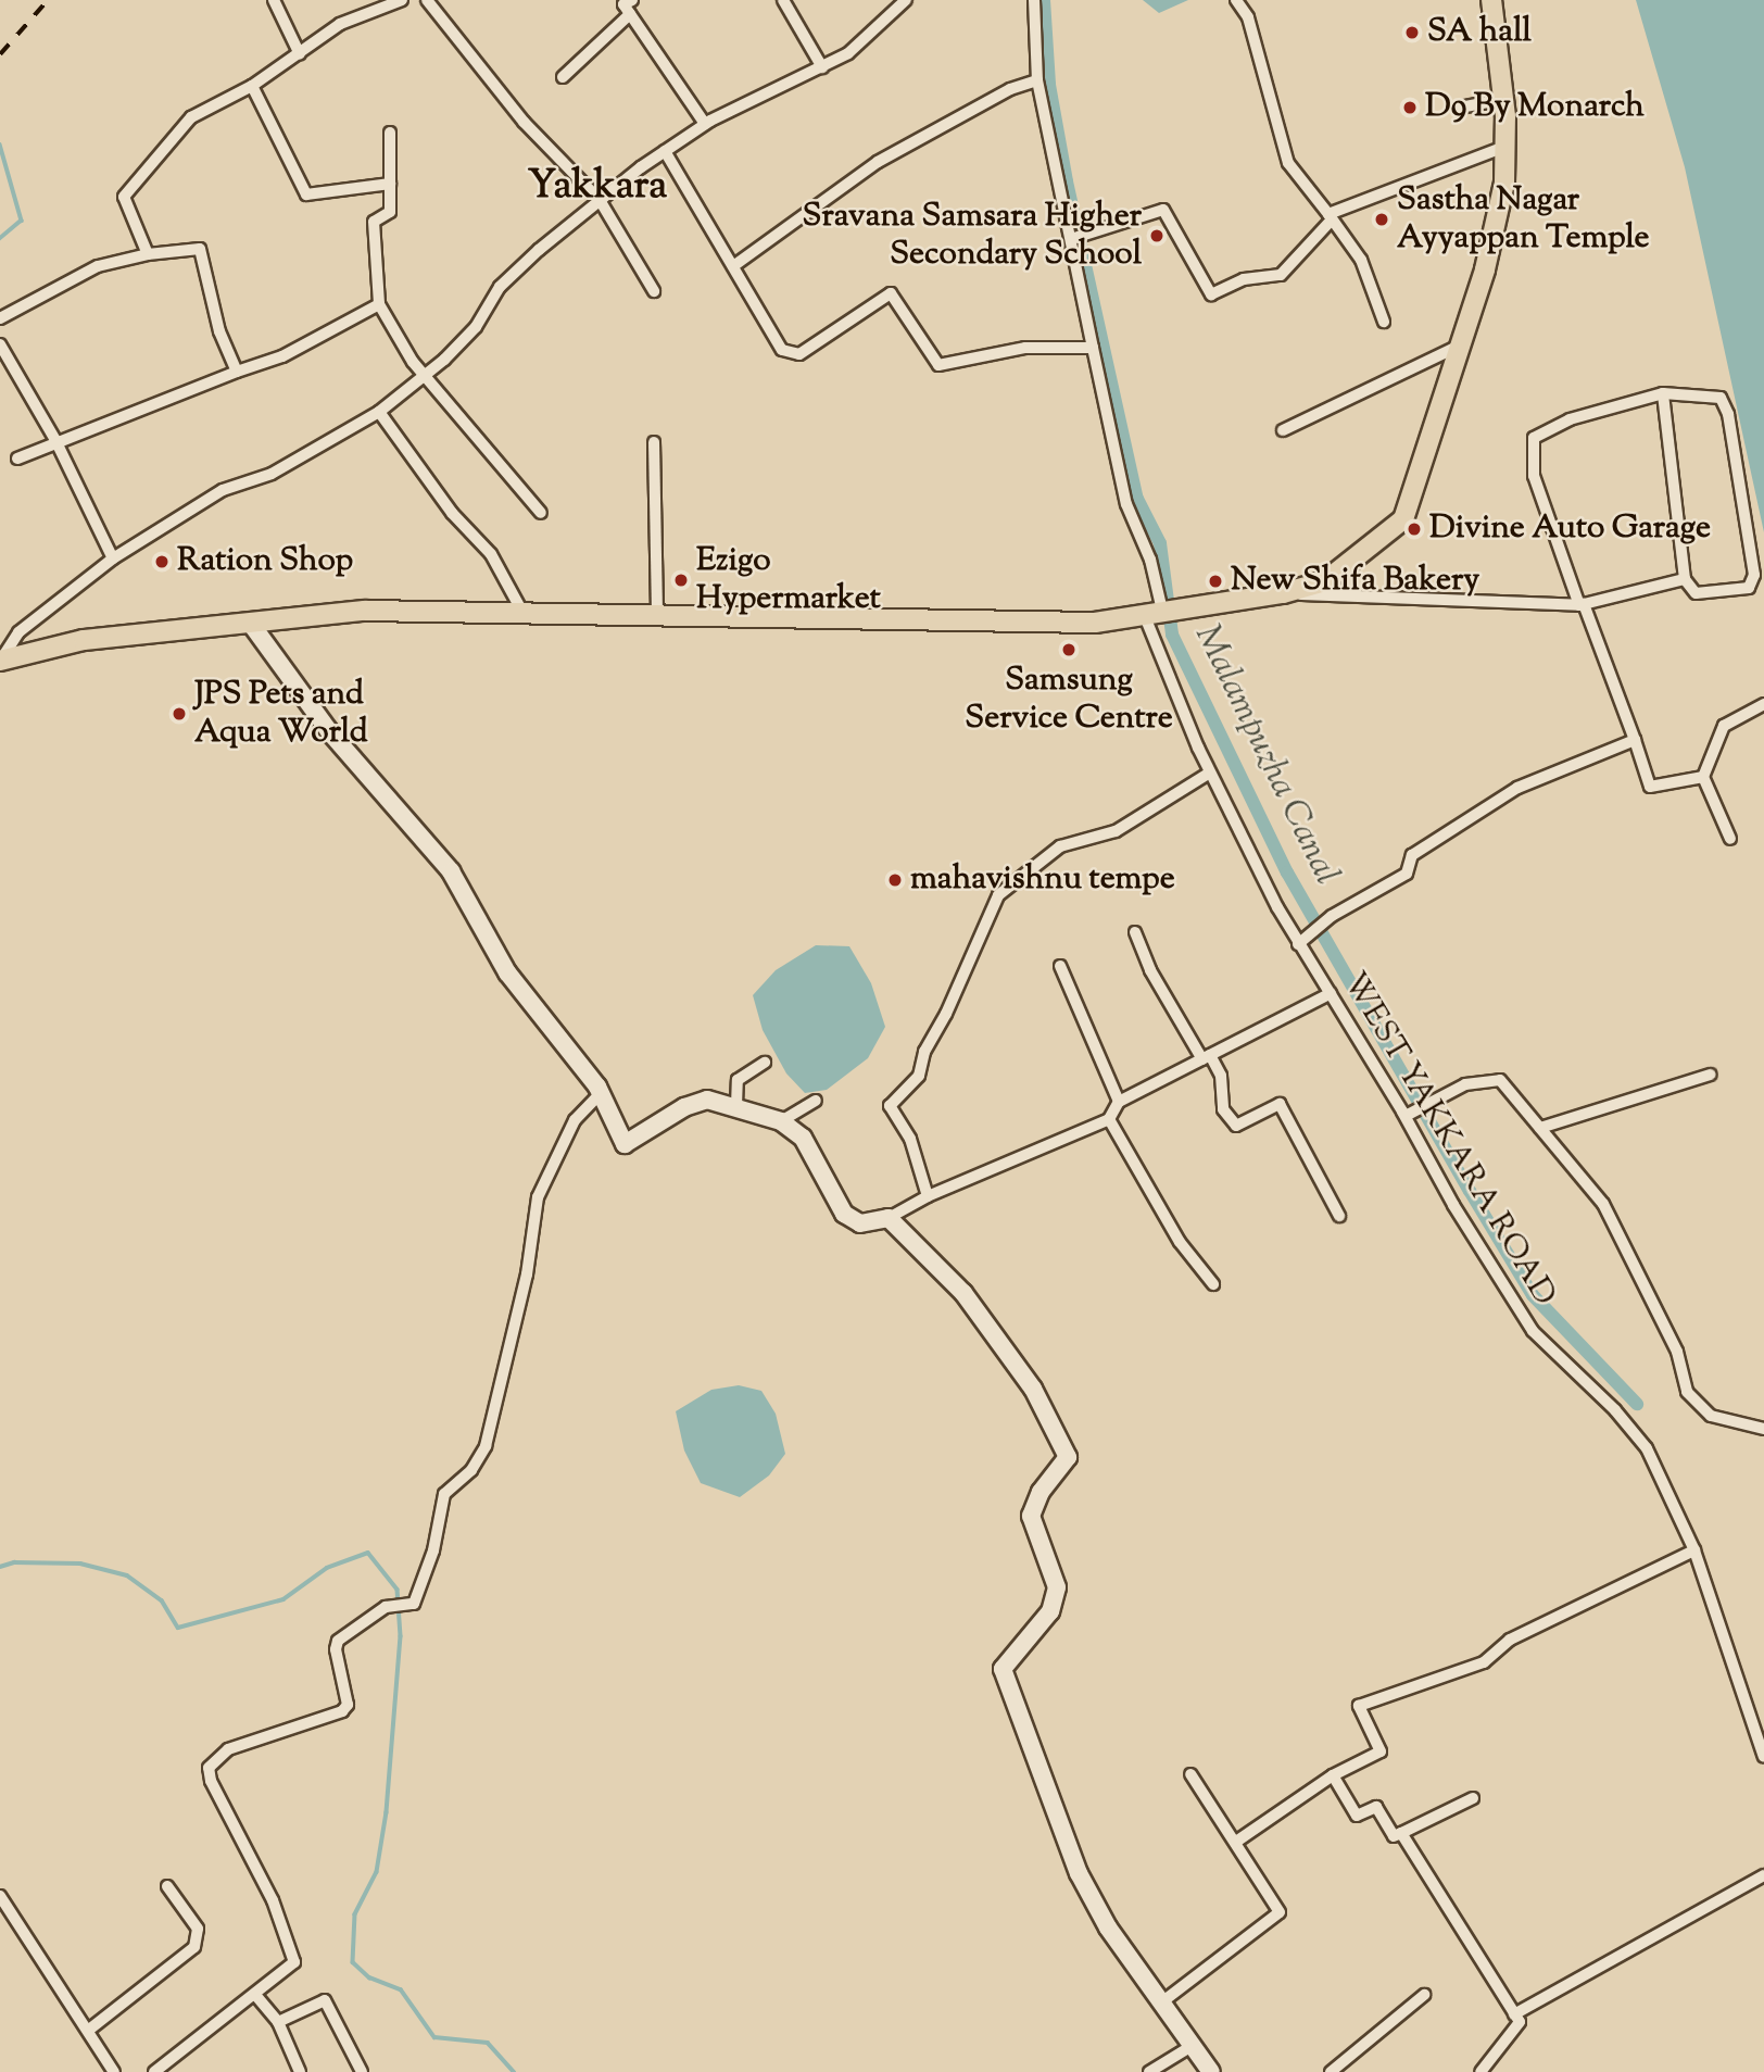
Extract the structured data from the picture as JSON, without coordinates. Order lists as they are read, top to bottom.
{
  "streets": {
    "street": ["WEST YAKKARA ROAD"]
  },
  "districts": ["Yakkara"],
  "water": ["Malampuzha Canal"],
  "places": [
    "SA hall",
    "D9 By Monarch",
    "Sastha Nagar Ayyappan Temple",
    "Sravana Samsara Higher Secondary School",
    "Divine Auto Garage",
    "Ration Shop",
    "Ezigo Hypermarket",
    "New Shifa Bakery",
    "Samsung Service Centre",
    "JPS Pets and Aqua World",
    "mahavishnu tempe"
  ]
}
